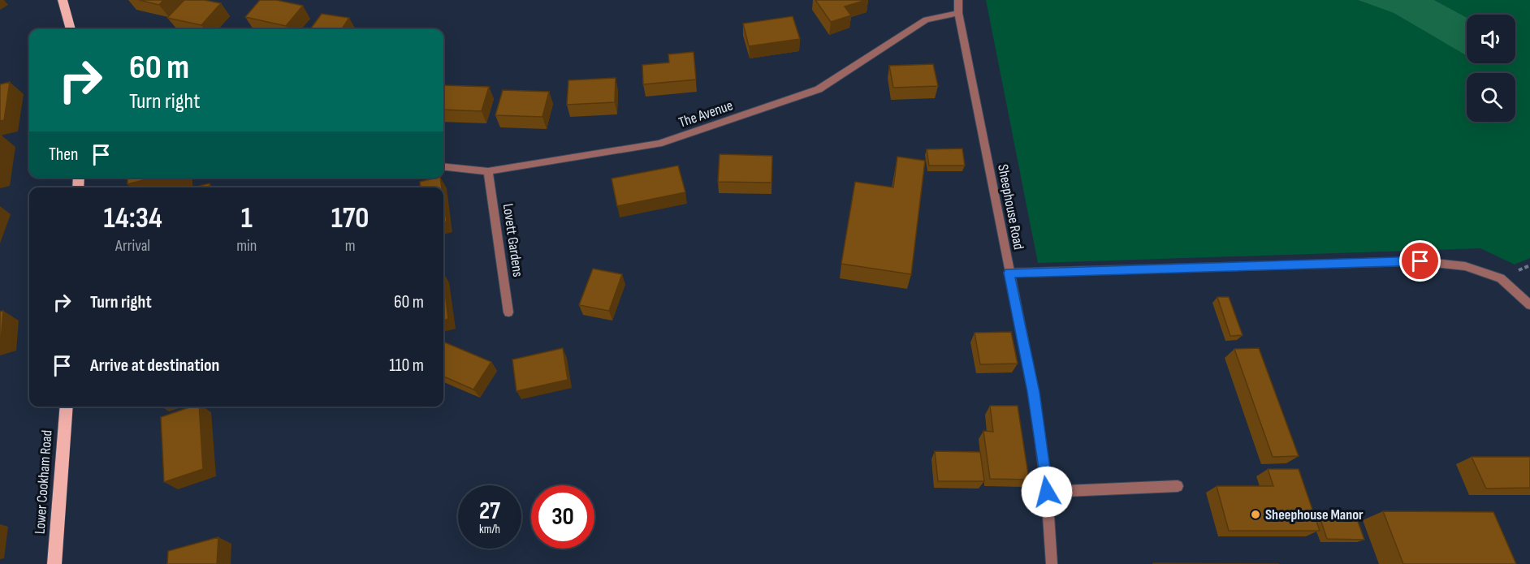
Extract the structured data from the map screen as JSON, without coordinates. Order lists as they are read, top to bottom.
{
  "streets": {
    "main road": ["Lower Cookham Road"],
    "street": ["The Avenue", "Sheephouse Road", "Lovett Gardens"]
  },
  "crossings": [
    ["The Avenue", "Sheephouse Road"],
    ["The Avenue", "Lovett Gardens"]
  ],
  "places": ["Sheephouse Manor"],
  "page": {
    "turn": ["60 m", "Turn right"],
    "then": "Then",
    "eta": [
      "14:34",
      "Arrival",
      "1",
      "min",
      "170",
      "m"
    ],
    "list": [
      {
        "name": "Turn right",
        "value": "60 m"
      },
      {
        "name": "Arrive at destination",
        "value": "110 m"
      }
    ],
    "speed": "27 km/h",
    "limit": "30"
  }
}
